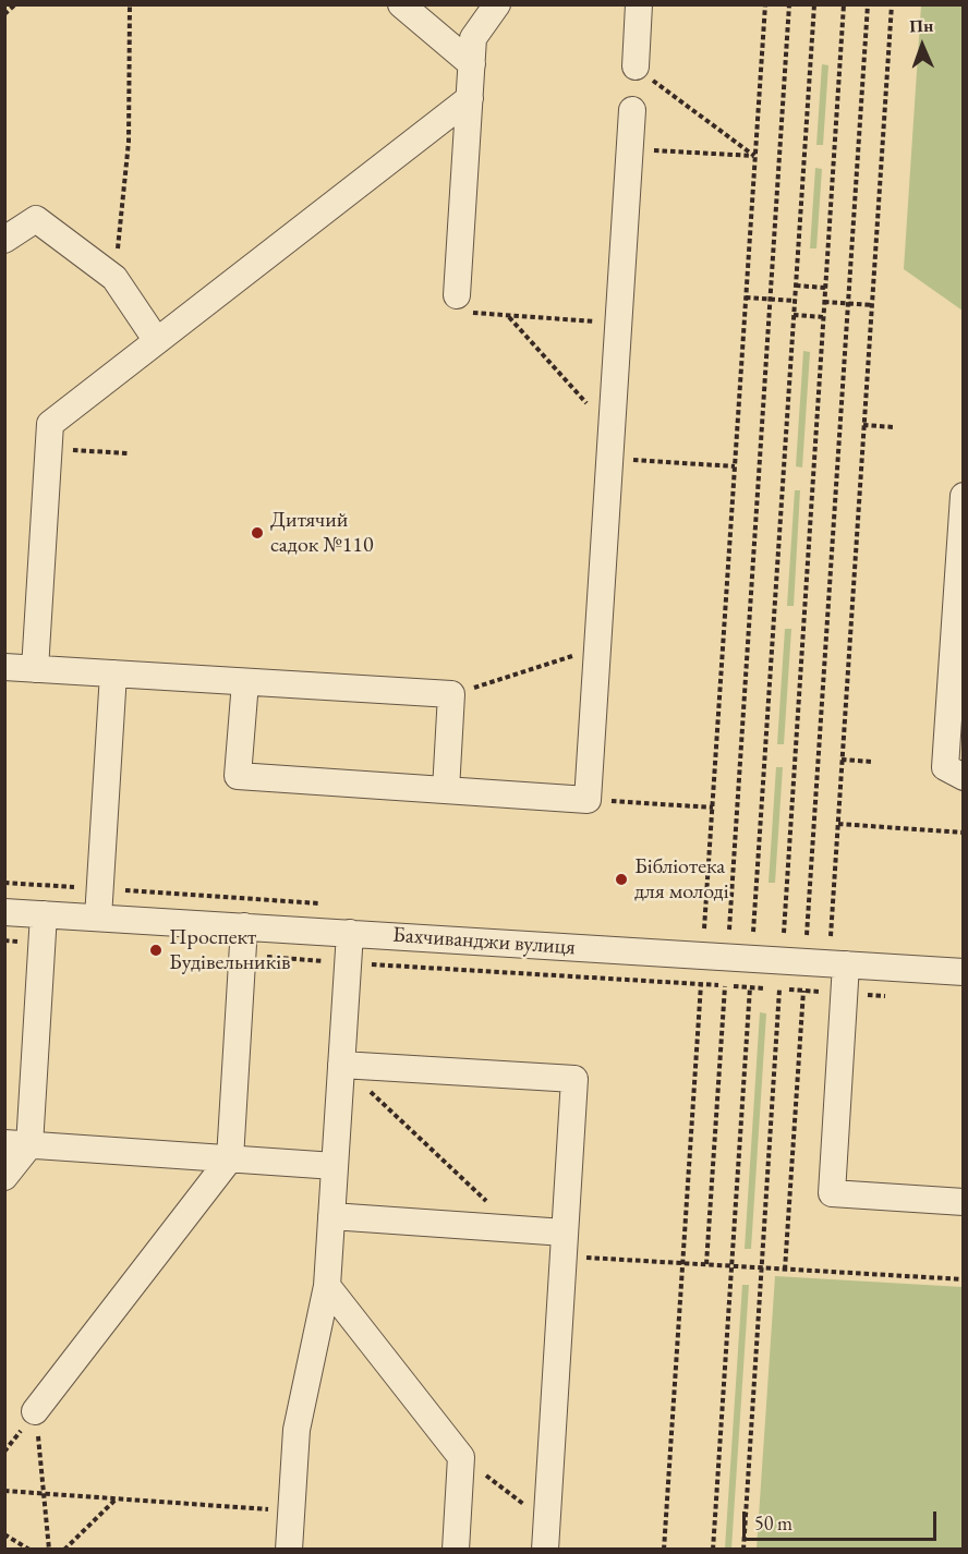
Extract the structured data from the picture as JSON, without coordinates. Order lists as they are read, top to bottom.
{
  "streets": {
    "street": ["Бахчиванджи вулиця"]
  },
  "places": ["Дитячий садок №110", "Бібліотека для молоді", "Проспект Будівельників"],
  "scale_bar": "50 m",
  "north": "top"
}
